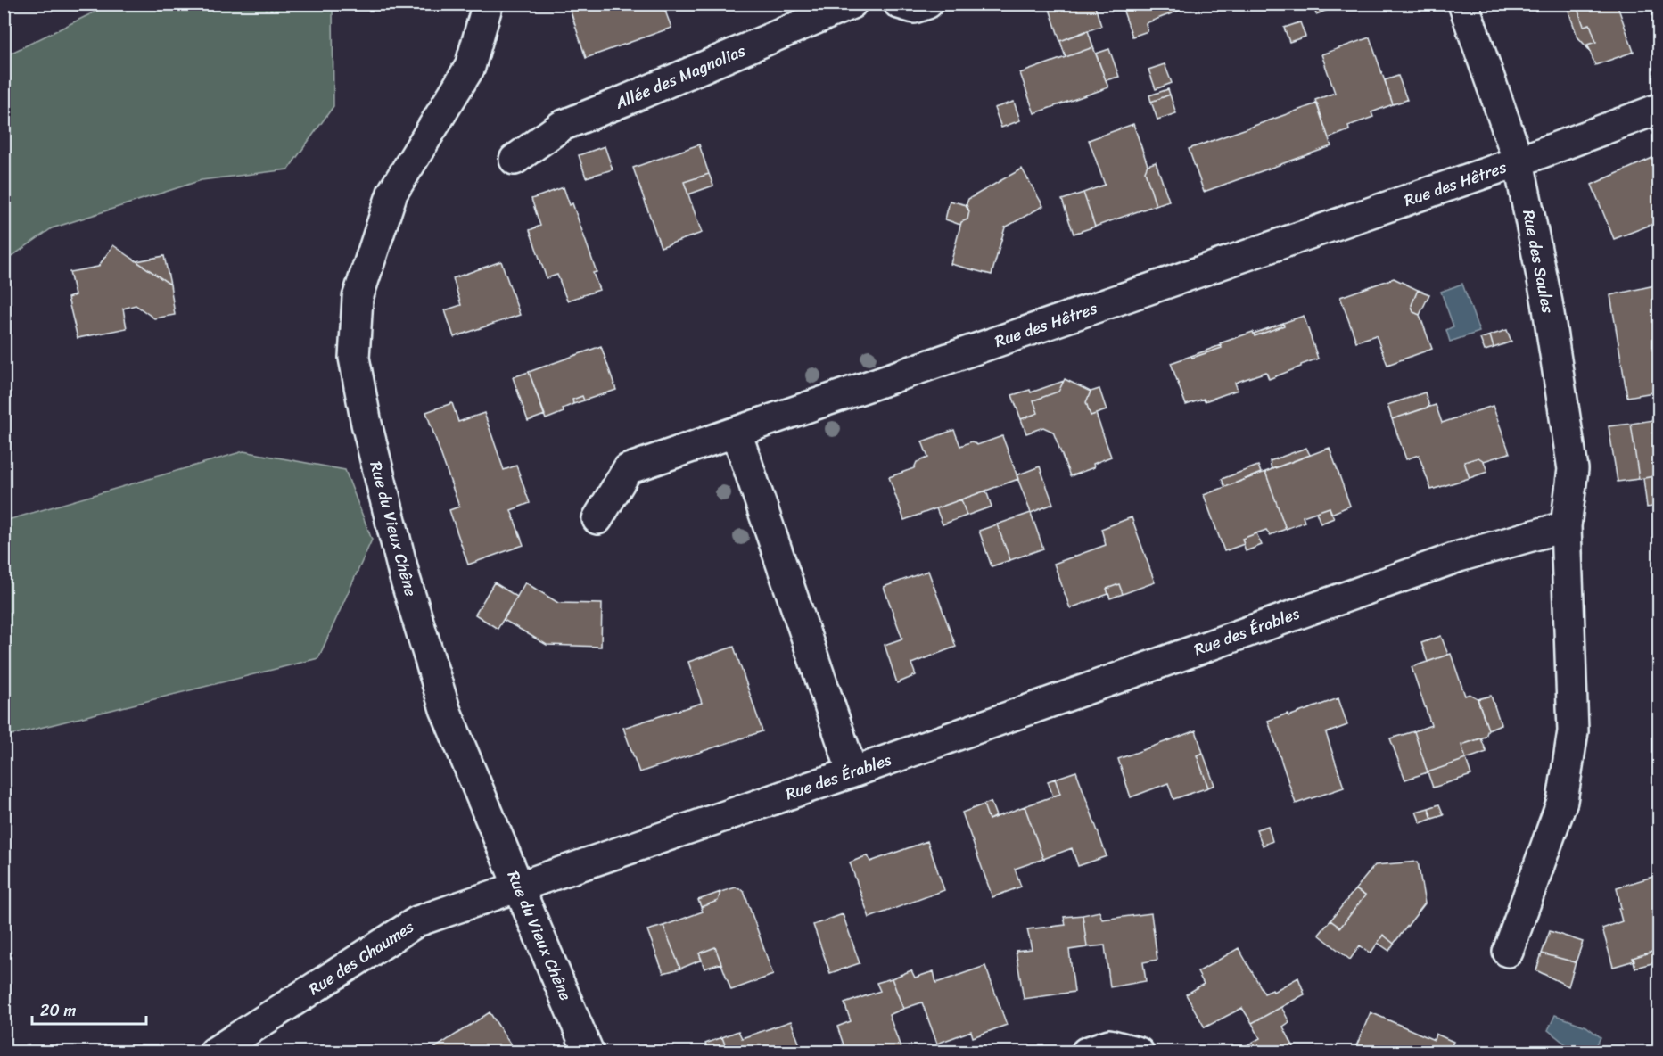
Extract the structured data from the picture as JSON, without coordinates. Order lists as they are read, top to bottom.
{
  "streets": {
    "street": [
      "Allée des Magnolias",
      "Rue des Hêtres",
      "Rue des Saules",
      "Rue du Vieux Chêne",
      "Rue des Érables",
      "Rue des Chaumes"
    ]
  },
  "crossings": [
    ["Rue des Hêtres", "Rue des Saules"],
    ["Rue des Saules", "Rue des Érables"],
    ["Rue du Vieux Chêne", "Rue des Érables"],
    ["Rue du Vieux Chêne", "Rue des Chaumes"],
    ["Rue des Érables", "Rue des Chaumes"]
  ],
  "scale_bar": "20 m"
}
